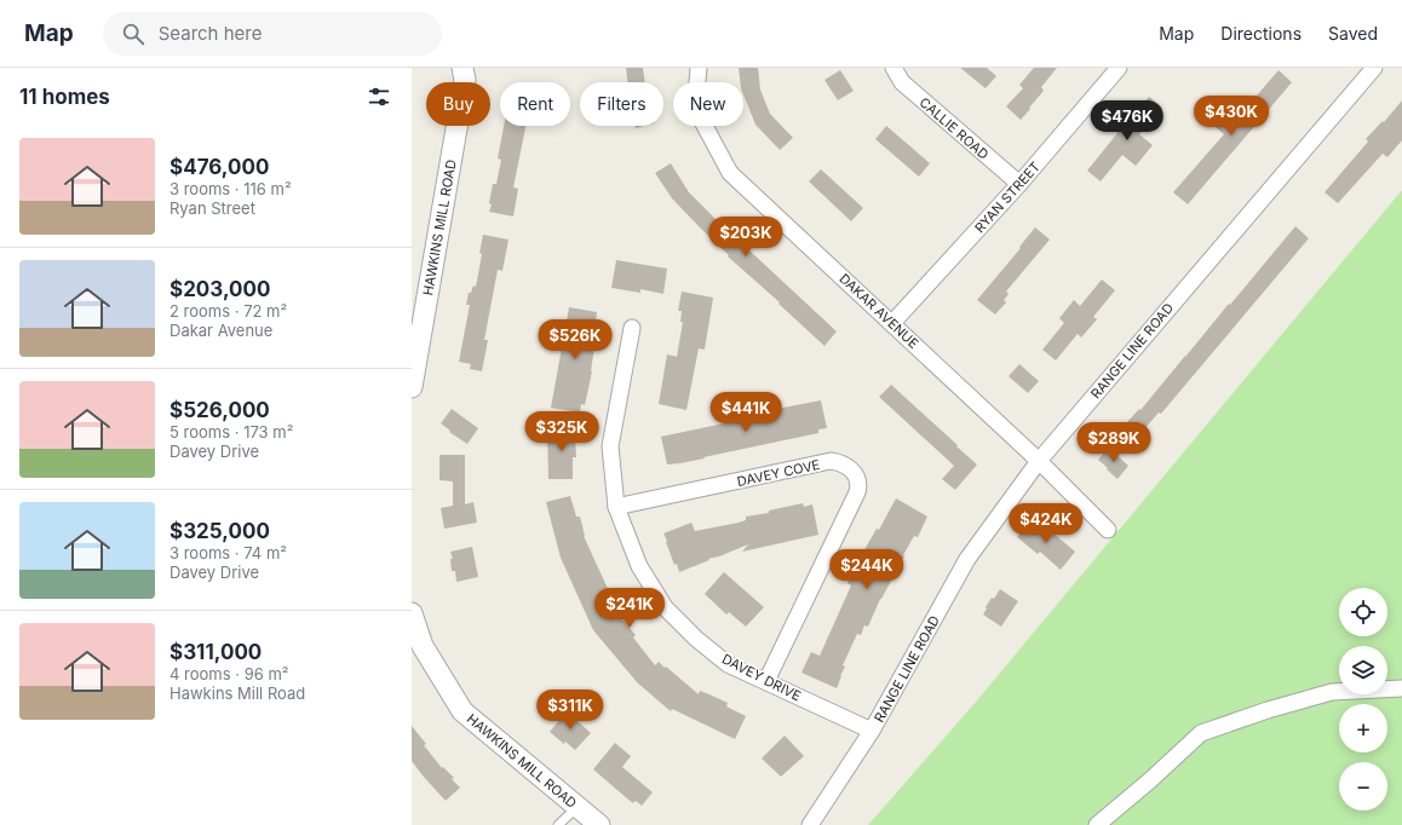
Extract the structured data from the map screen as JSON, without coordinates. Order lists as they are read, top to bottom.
{
  "streets": {
    "street": [
      "CALLIE ROAD",
      "RYAN STREET",
      "HAWKINS MILL ROAD",
      "DAKAR AVENUE",
      "RANGE LINE ROAD",
      "DAVEY COVE",
      "DAVEY DRIVE"
    ]
  },
  "crossings": [
    ["CALLIE ROAD", "RYAN STREET"],
    ["RYAN STREET", "DAKAR AVENUE"],
    ["DAKAR AVENUE", "RANGE LINE ROAD"],
    ["RANGE LINE ROAD", "DAVEY DRIVE"],
    ["DAVEY COVE", "DAVEY DRIVE"]
  ],
  "page": {
    "header": "Map",
    "search": "Search here",
    "nav": ["Map", "Directions", "Saved"],
    "heading": "11 homes",
    "chip": [
      "Buy",
      "Rent",
      "Filters",
      "New"
    ],
    "price": [
      "$430K",
      "$476K",
      "$203K",
      "$526K",
      "$441K",
      "$325K",
      "$289K",
      "$424K",
      "$244K",
      "$241K",
      "$311K"
    ],
    "list": [
      {
        "name": "$476,000",
        "note": "3 rooms · 116 m² · Ryan Street"
      },
      {
        "name": "$203,000",
        "note": "2 rooms · 72 m² · Dakar Avenue"
      },
      {
        "name": "$526,000",
        "note": "5 rooms · 173 m² · Davey Drive"
      },
      {
        "name": "$325,000",
        "note": "3 rooms · 74 m² · Davey Drive"
      },
      {
        "name": "$311,000",
        "note": "4 rooms · 96 m² · Hawkins Mill Road"
      }
    ],
    "map_buttons": ["+", "−"]
  }
}
